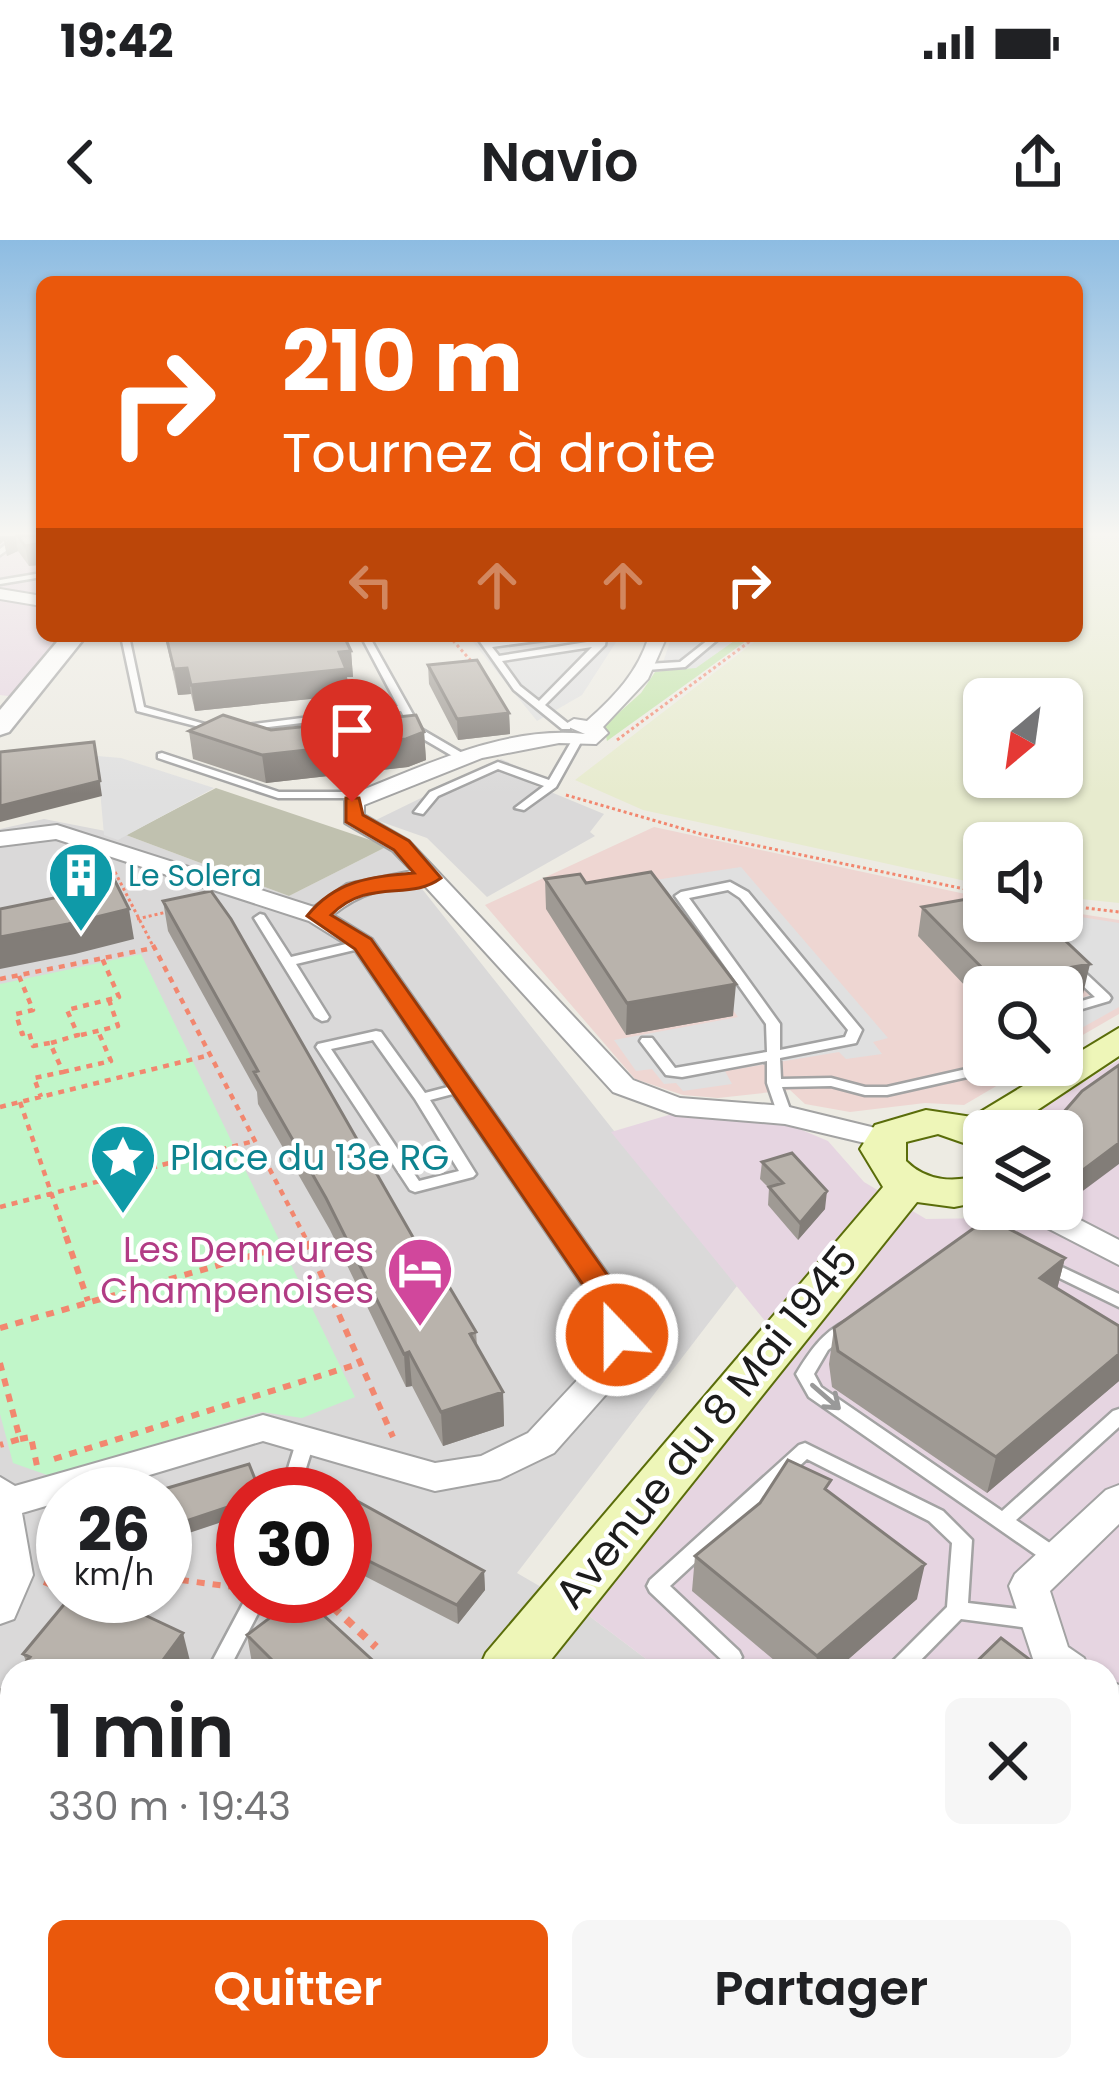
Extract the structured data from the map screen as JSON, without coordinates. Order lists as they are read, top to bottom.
{
  "streets": {
    "main road": ["Avenue du 8 Mai 1945"]
  },
  "places": {
    "building": ["Le Solera"],
    "place": ["Place du 13e RG"],
    "hotel": ["Les Demeures Champenoises"]
  },
  "north": "bottom left",
  "page": {
    "status": "19:42",
    "header": "Navio",
    "turn": ["210 m", "Tournez à droite"],
    "speed": "26 km/h",
    "limit": "30",
    "heading": ["1 min", "330 m · 19:43"],
    "buttons": ["Quitter", "Partager"]
  }
}
